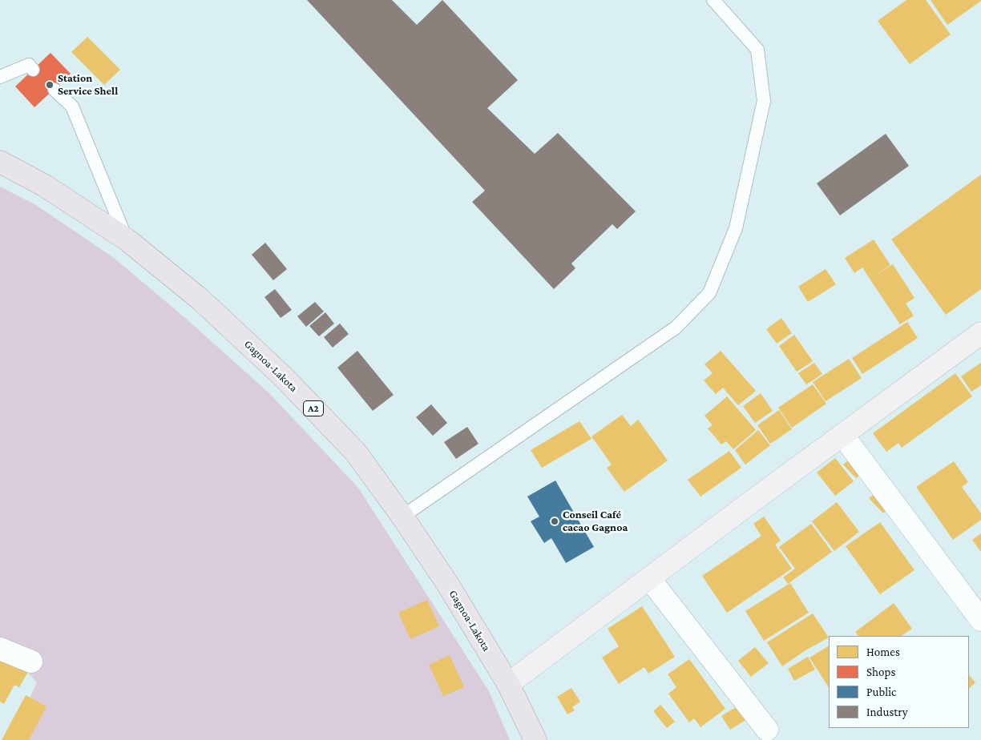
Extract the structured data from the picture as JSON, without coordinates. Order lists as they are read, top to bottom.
{
  "streets": {
    "main road": ["Gagnoa-Lakota", "A2"]
  },
  "places": ["Station Service Shell", "Conseil Café cacao Gagnoa"],
  "legend": [
    "Homes",
    "Shops",
    "Public",
    "Industry"
  ]
}
